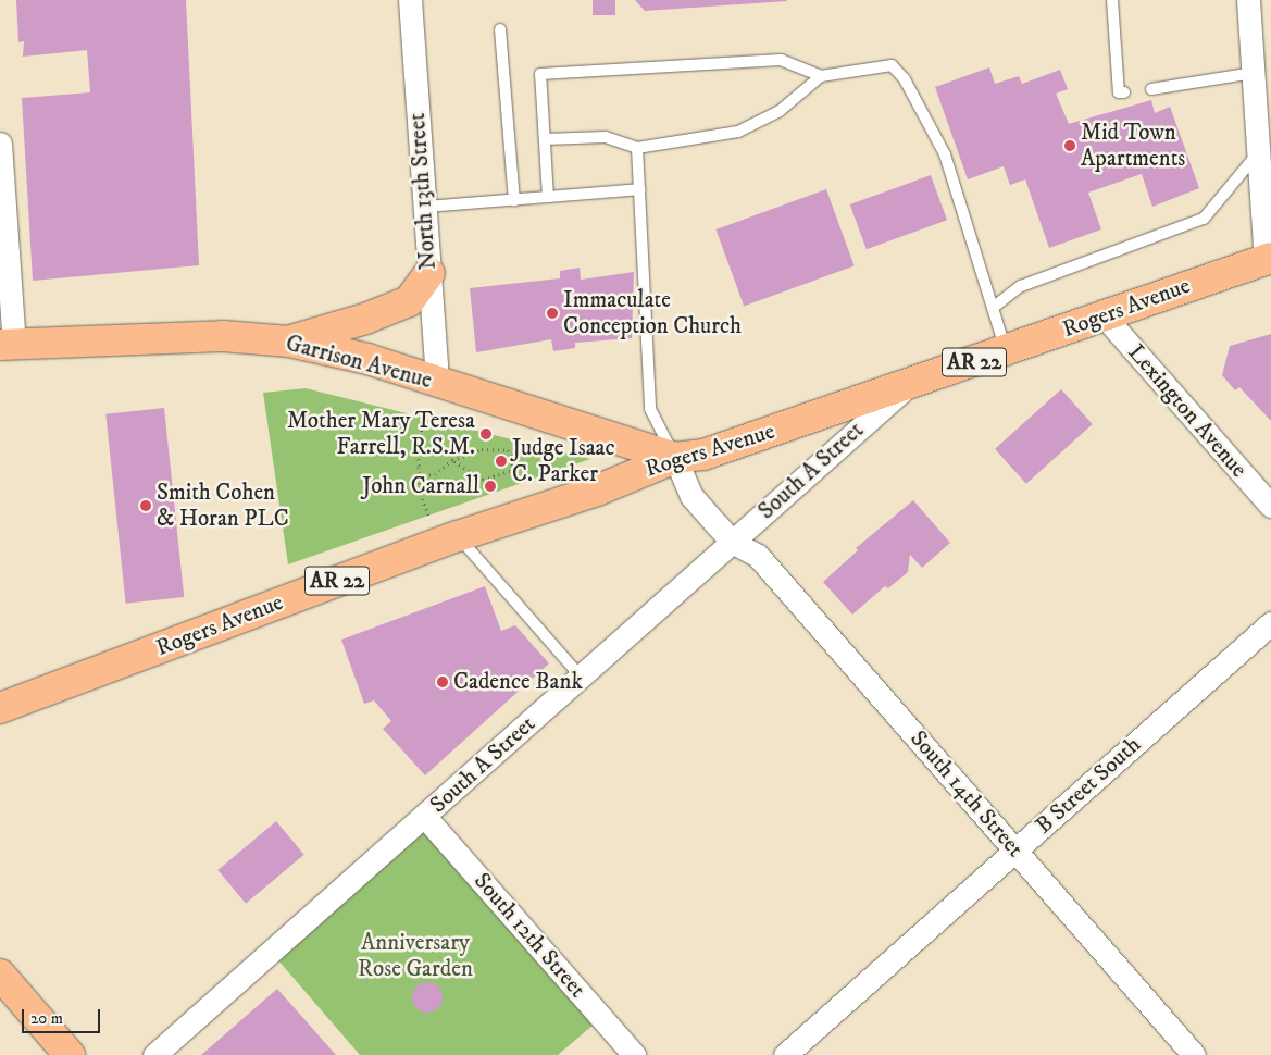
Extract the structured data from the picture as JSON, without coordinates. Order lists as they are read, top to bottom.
{
  "streets": {
    "main road": ["Rogers Avenue", "Garrison Avenue", "AR 22"],
    "street": [
      "North 13th Street",
      "Lexington Avenue",
      "South A Street",
      "B Street South",
      "South 14th Street",
      "South 12th Street"
    ]
  },
  "crossings": [
    ["North 13th Street", "Garrison Avenue"],
    ["Rogers Avenue", "Garrison Avenue"],
    ["Rogers Avenue", "Lexington Avenue"],
    ["Rogers Avenue", "South A Street"],
    ["South A Street", "South 14th Street"],
    ["South A Street", "South 12th Street"],
    ["B Street South", "South 14th Street"]
  ],
  "parks": ["Anniversary Rose Garden"],
  "places": [
    "Mid Town Apartments",
    "Immaculate Conception Church",
    "Mother Mary Teresa Farrell, R.S.M.",
    "Judge Isaac C. Parker",
    "John Carnall",
    "Smith Cohen & Horan PLC",
    "Cadence Bank"
  ],
  "scale_bar": "20 m"
}
